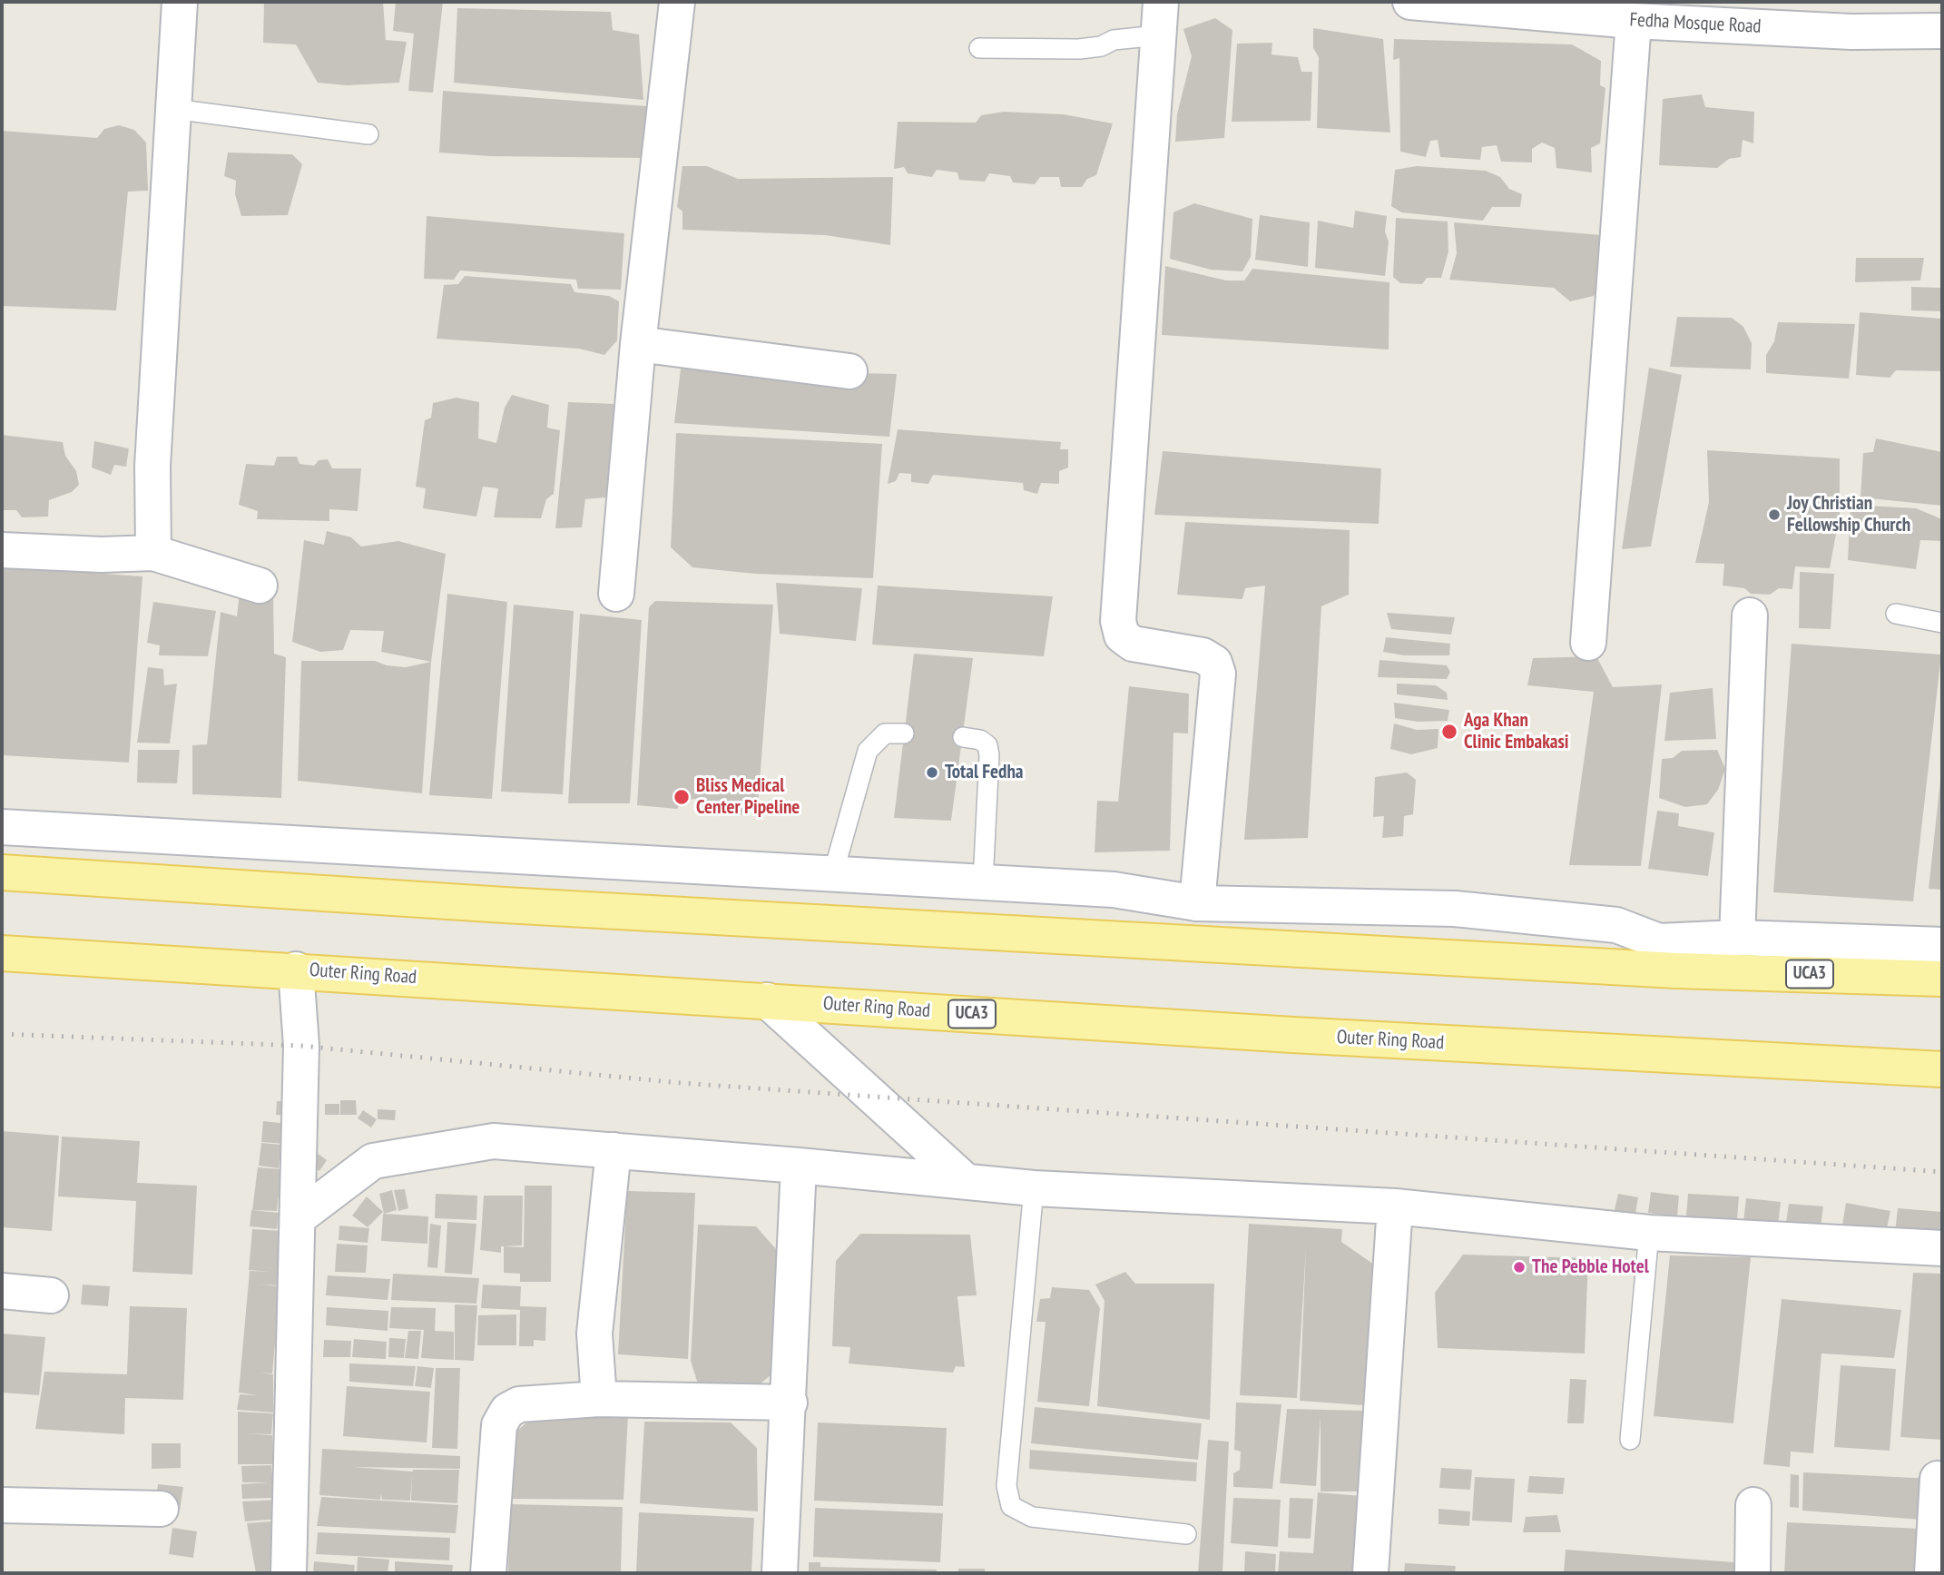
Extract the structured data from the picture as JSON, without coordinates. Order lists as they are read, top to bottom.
{
  "streets": {
    "main road": ["Outer Ring Road", "UCA3"],
    "street": ["Fedha Mosque Road"]
  },
  "places": [
    "Joy Christian Fellowship Church",
    "Aga Khan Clinic Embakasi",
    "Total Fedha",
    "Bliss Medical Center Pipeline",
    "The Pebble Hotel"
  ]
}
